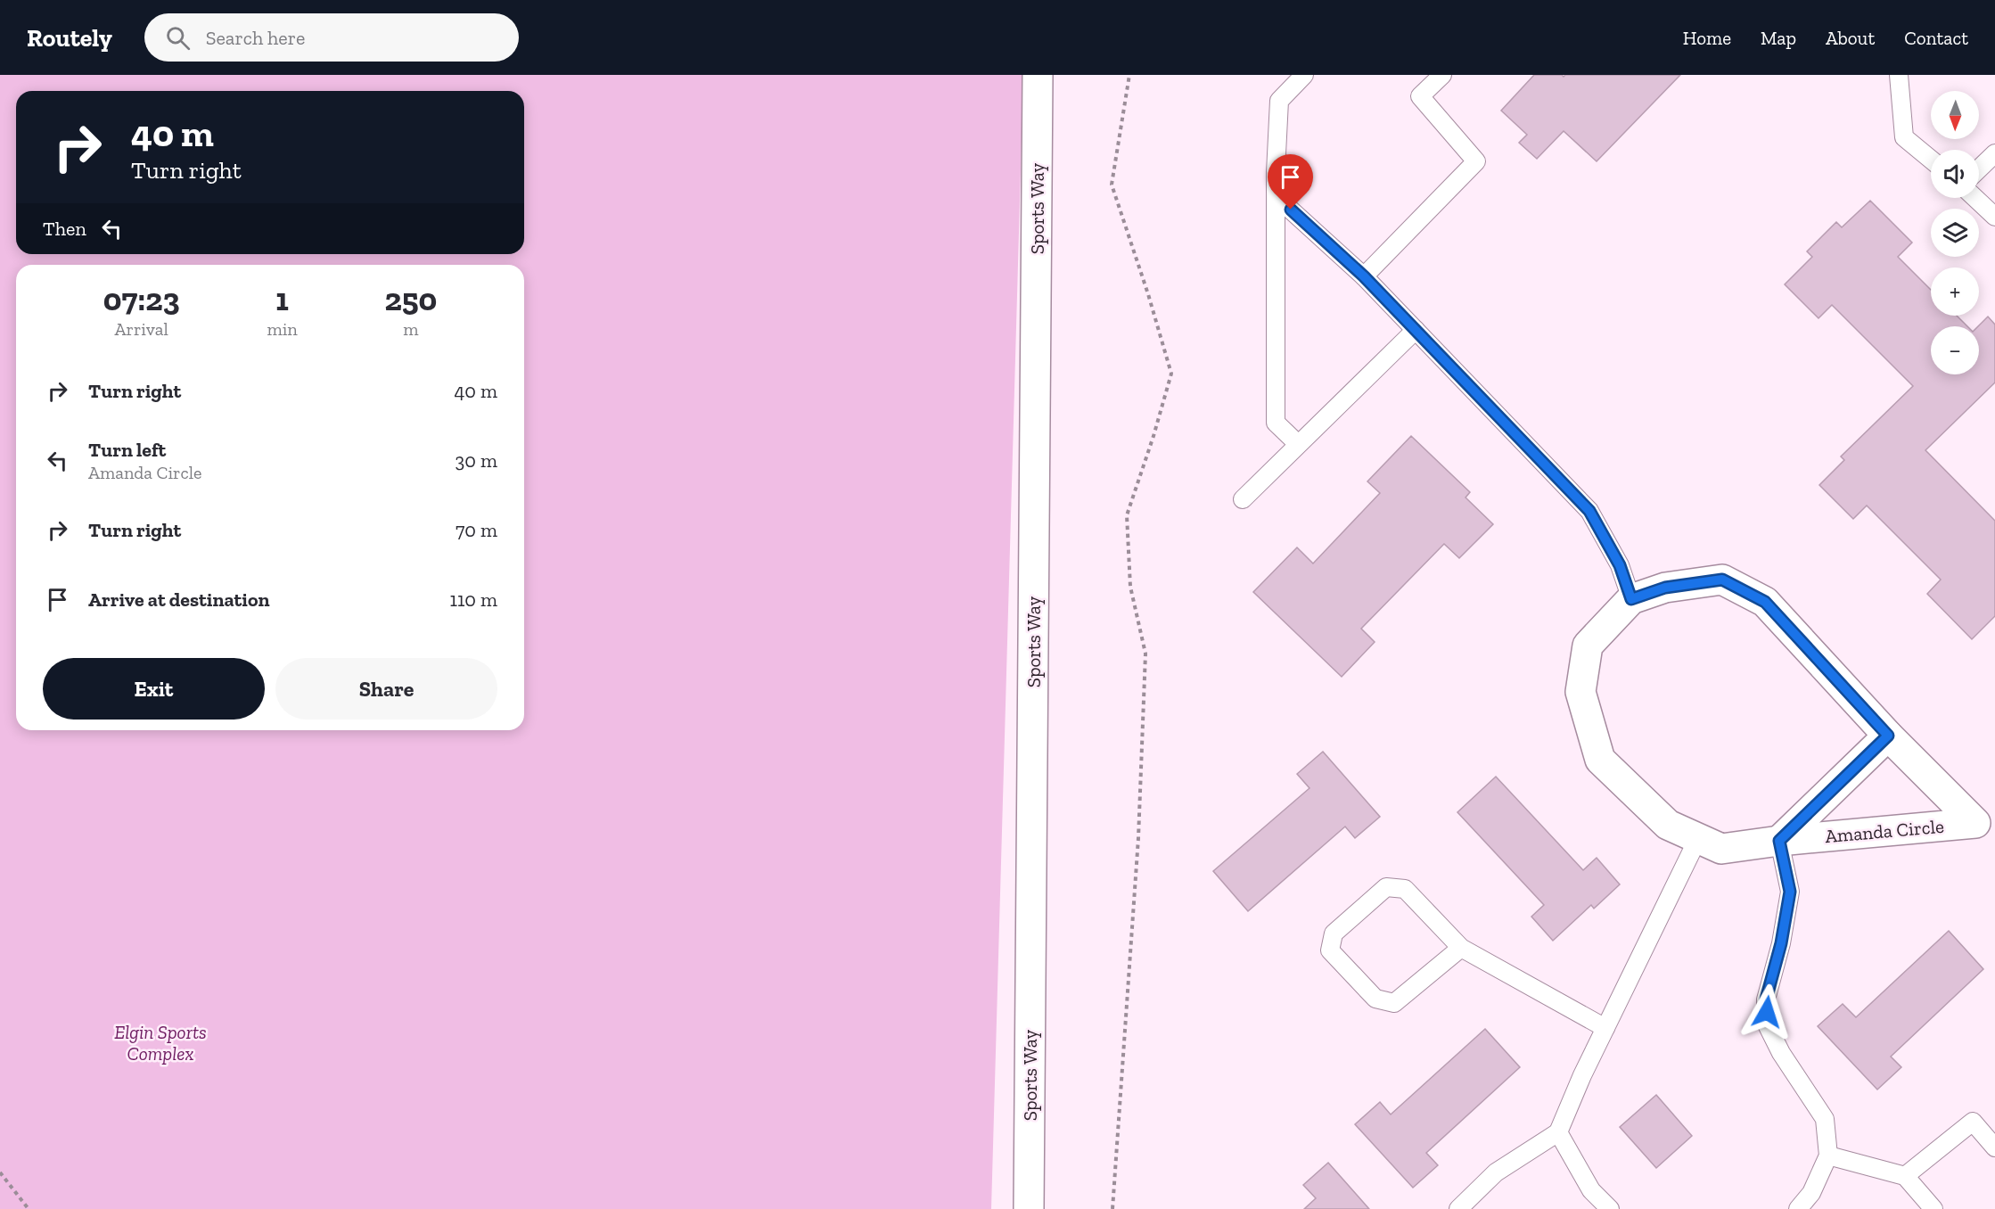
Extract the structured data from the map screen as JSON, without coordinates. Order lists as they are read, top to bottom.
{
  "streets": {
    "street": ["Sports Way", "Amanda Circle"]
  },
  "parks": ["Elgin Sports Complex"],
  "north": "bottom",
  "page": {
    "header": "Routely",
    "search": "Search here",
    "nav": [
      "Home",
      "Map",
      "About",
      "Contact"
    ],
    "map_buttons": ["+", "−"],
    "turn": ["40 m", "Turn right"],
    "then": "Then",
    "eta": [
      "07:23",
      "Arrival",
      "1",
      "min",
      "250",
      "m"
    ],
    "list": [
      {
        "name": "Turn right",
        "value": "40 m"
      },
      {
        "name": "Turn left",
        "note": "Amanda Circle",
        "value": "30 m"
      },
      {
        "name": "Turn right",
        "value": "70 m"
      },
      {
        "name": "Arrive at destination",
        "value": "110 m"
      }
    ],
    "buttons": ["Exit", "Share"]
  }
}
